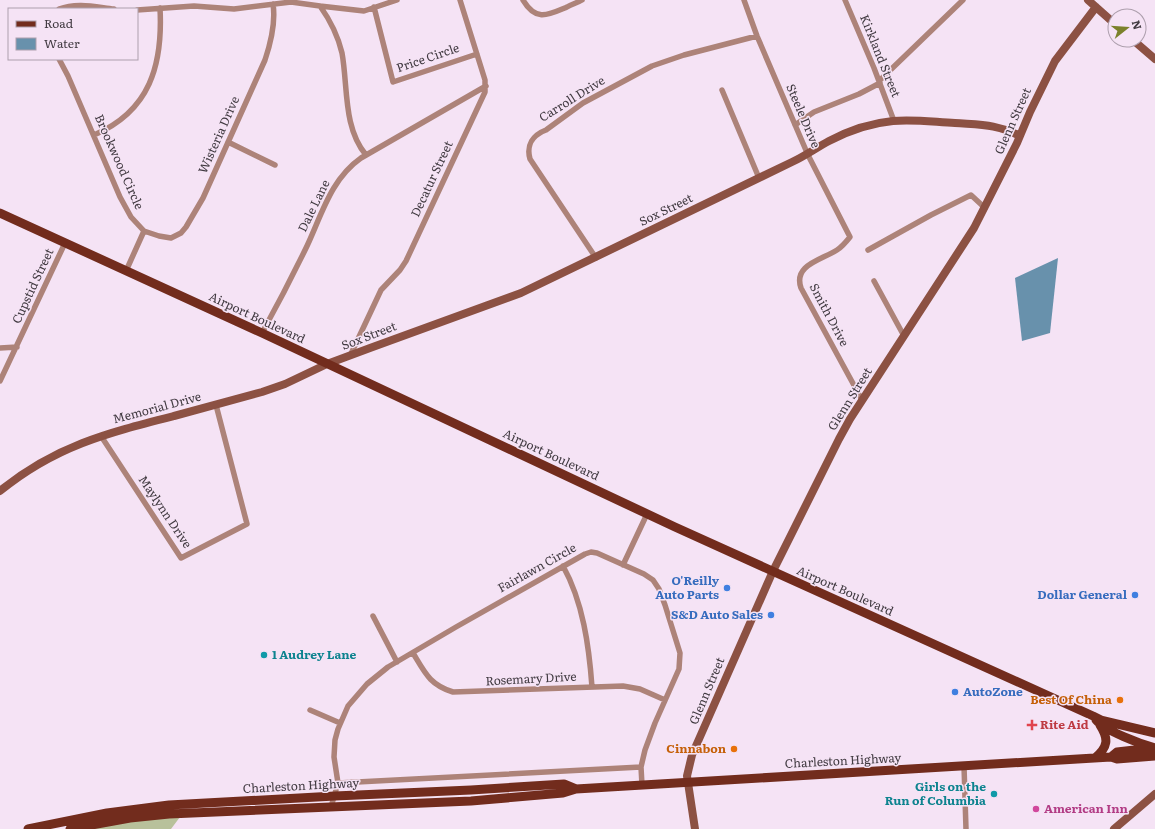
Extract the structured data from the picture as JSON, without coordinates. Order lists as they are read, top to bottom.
{
  "streets": {
    "main road": ["Airport Boulevard", "Charleston Highway"],
    "street": [
      "Kirkland Street",
      "Price Circle",
      "Carroll Drive",
      "Steele Drive",
      "Glenn Street",
      "Wisteria Drive",
      "Brookwood Circle",
      "Decatur Street",
      "Dale Lane",
      "Sox Street",
      "Cupstid Street",
      "Smith Drive",
      "Memorial Drive",
      "Maylynn Drive",
      "Fairlawn Circle",
      "Rosemary Drive"
    ]
  },
  "crossings": [
    ["Kirkland Street", "Sox Street"],
    ["Carroll Drive", "Steele Drive"],
    ["Carroll Drive", "Sox Street"],
    ["Steele Drive", "Sox Street"],
    ["Steele Drive", "Smith Drive"],
    ["Glenn Street", "Sox Street"],
    ["Glenn Street", "Smith Drive"],
    ["Glenn Street", "Airport Boulevard"],
    ["Glenn Street", "Charleston Highway"],
    ["Wisteria Drive", "Brookwood Circle"],
    ["Decatur Street", "Dale Lane"],
    ["Decatur Street", "Sox Street"],
    ["Dale Lane", "Airport Boulevard"],
    ["Sox Street", "Airport Boulevard"],
    ["Sox Street", "Memorial Drive"],
    ["Cupstid Street", "Airport Boulevard"],
    ["Airport Boulevard", "Memorial Drive"],
    ["Airport Boulevard", "Charleston Highway"],
    ["Memorial Drive", "Maylynn Drive"],
    ["Fairlawn Circle", "Rosemary Drive"],
    ["Fairlawn Circle", "Charleston Highway"]
  ],
  "places": {
    "other": [
      "O'Reilly Auto Parts",
      "Dollar General",
      "S&D Auto Sales",
      "1 Audrey Lane",
      "AutoZone",
      "Best Of China",
      "Cinnabon",
      "Girls on the Run of Columbia",
      "American Inn"
    ],
    "health": ["Rite Aid"]
  },
  "legend": ["Road", "Water"],
  "north": "right"
}
